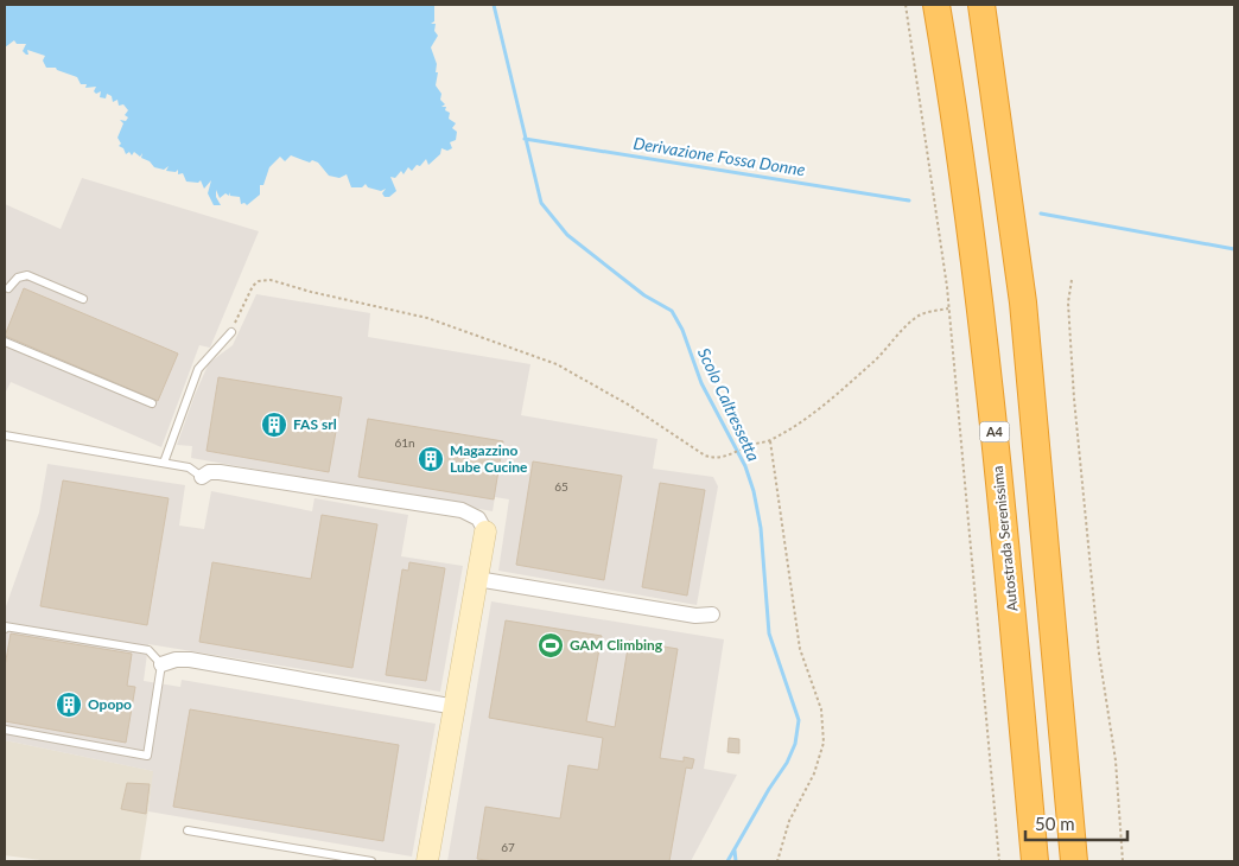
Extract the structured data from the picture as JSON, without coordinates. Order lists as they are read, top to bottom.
{
  "streets": {
    "highway": ["A4", "Autostrada Serenissima"]
  },
  "water": ["Derivazione Fossa Donne", "Scolo Caltressetta"],
  "places": {
    "building": ["FAS srl", "Magazzino Lube Cucine", "Opopo"],
    "sports": ["GAM Climbing"]
  },
  "house_numbers": ["61n", "65", "67"],
  "scale_bar": "50 m"
}
